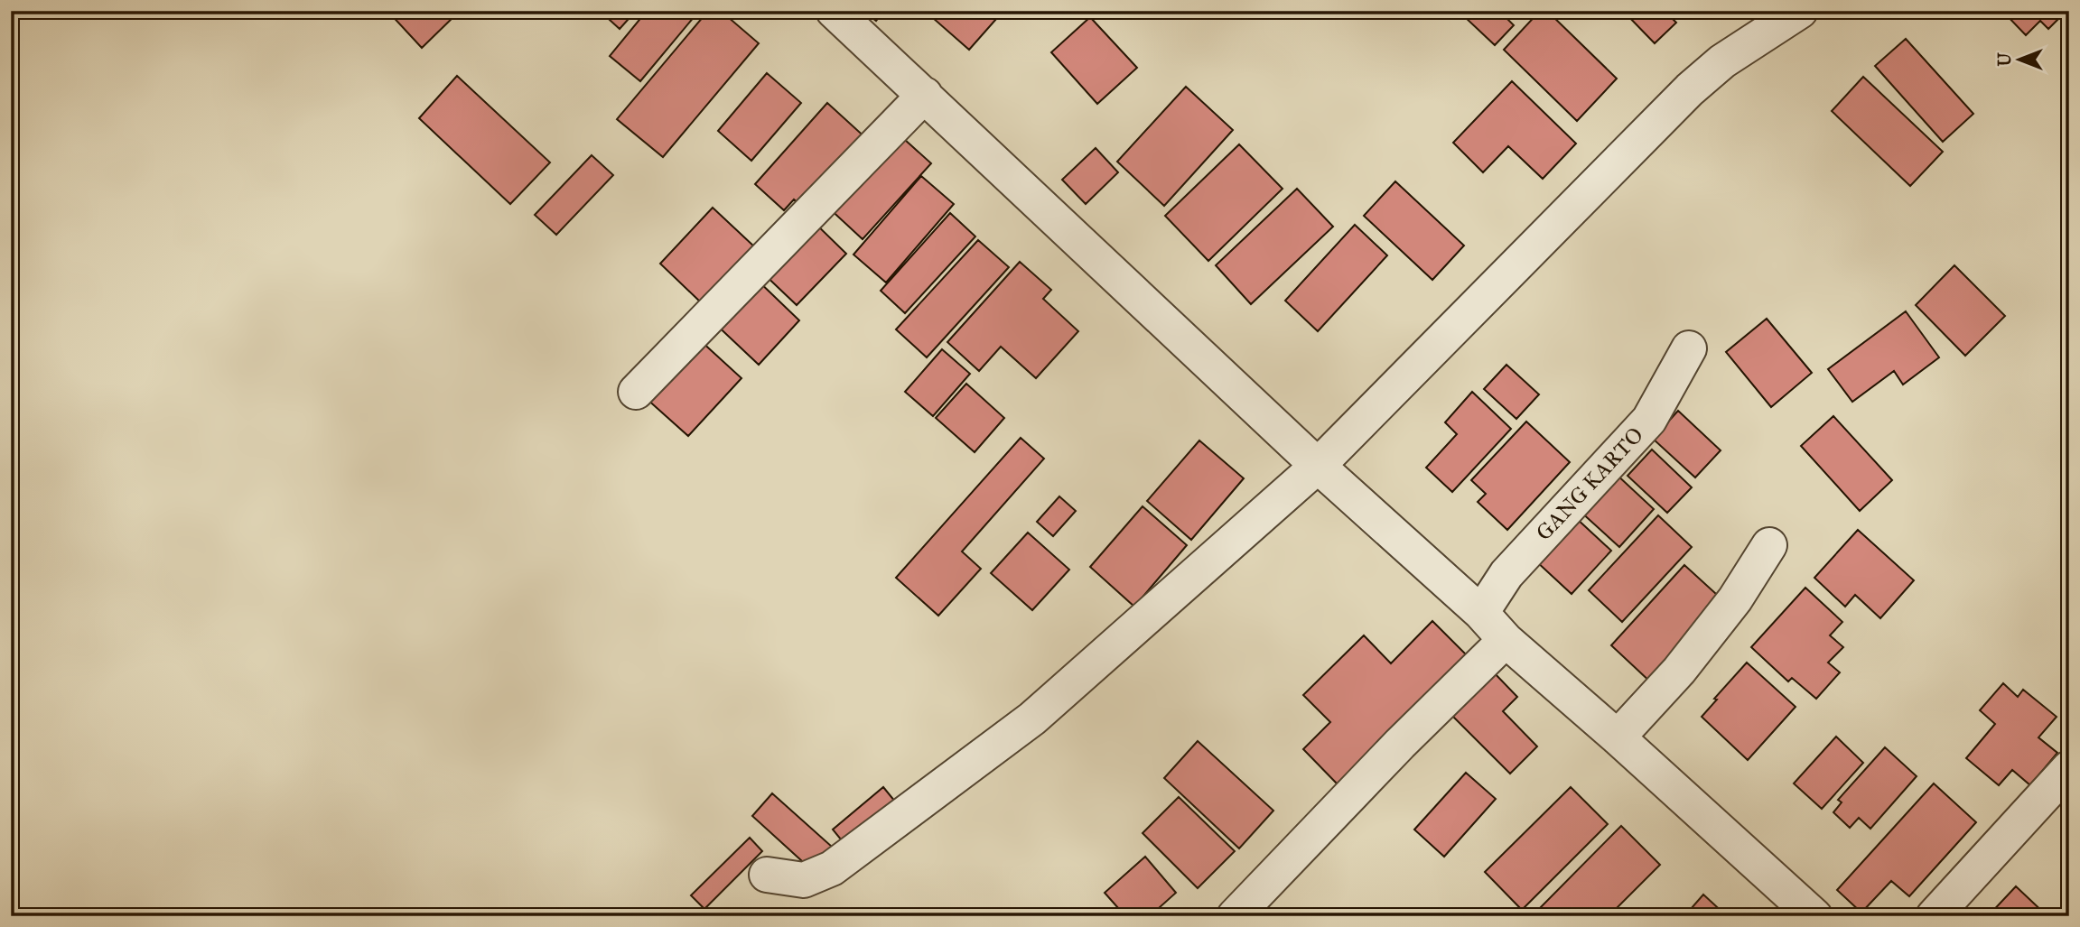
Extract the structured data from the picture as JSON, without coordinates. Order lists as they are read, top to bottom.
{
  "streets": {
    "street": ["GANG KARTO"]
  },
  "north": "left"
}
